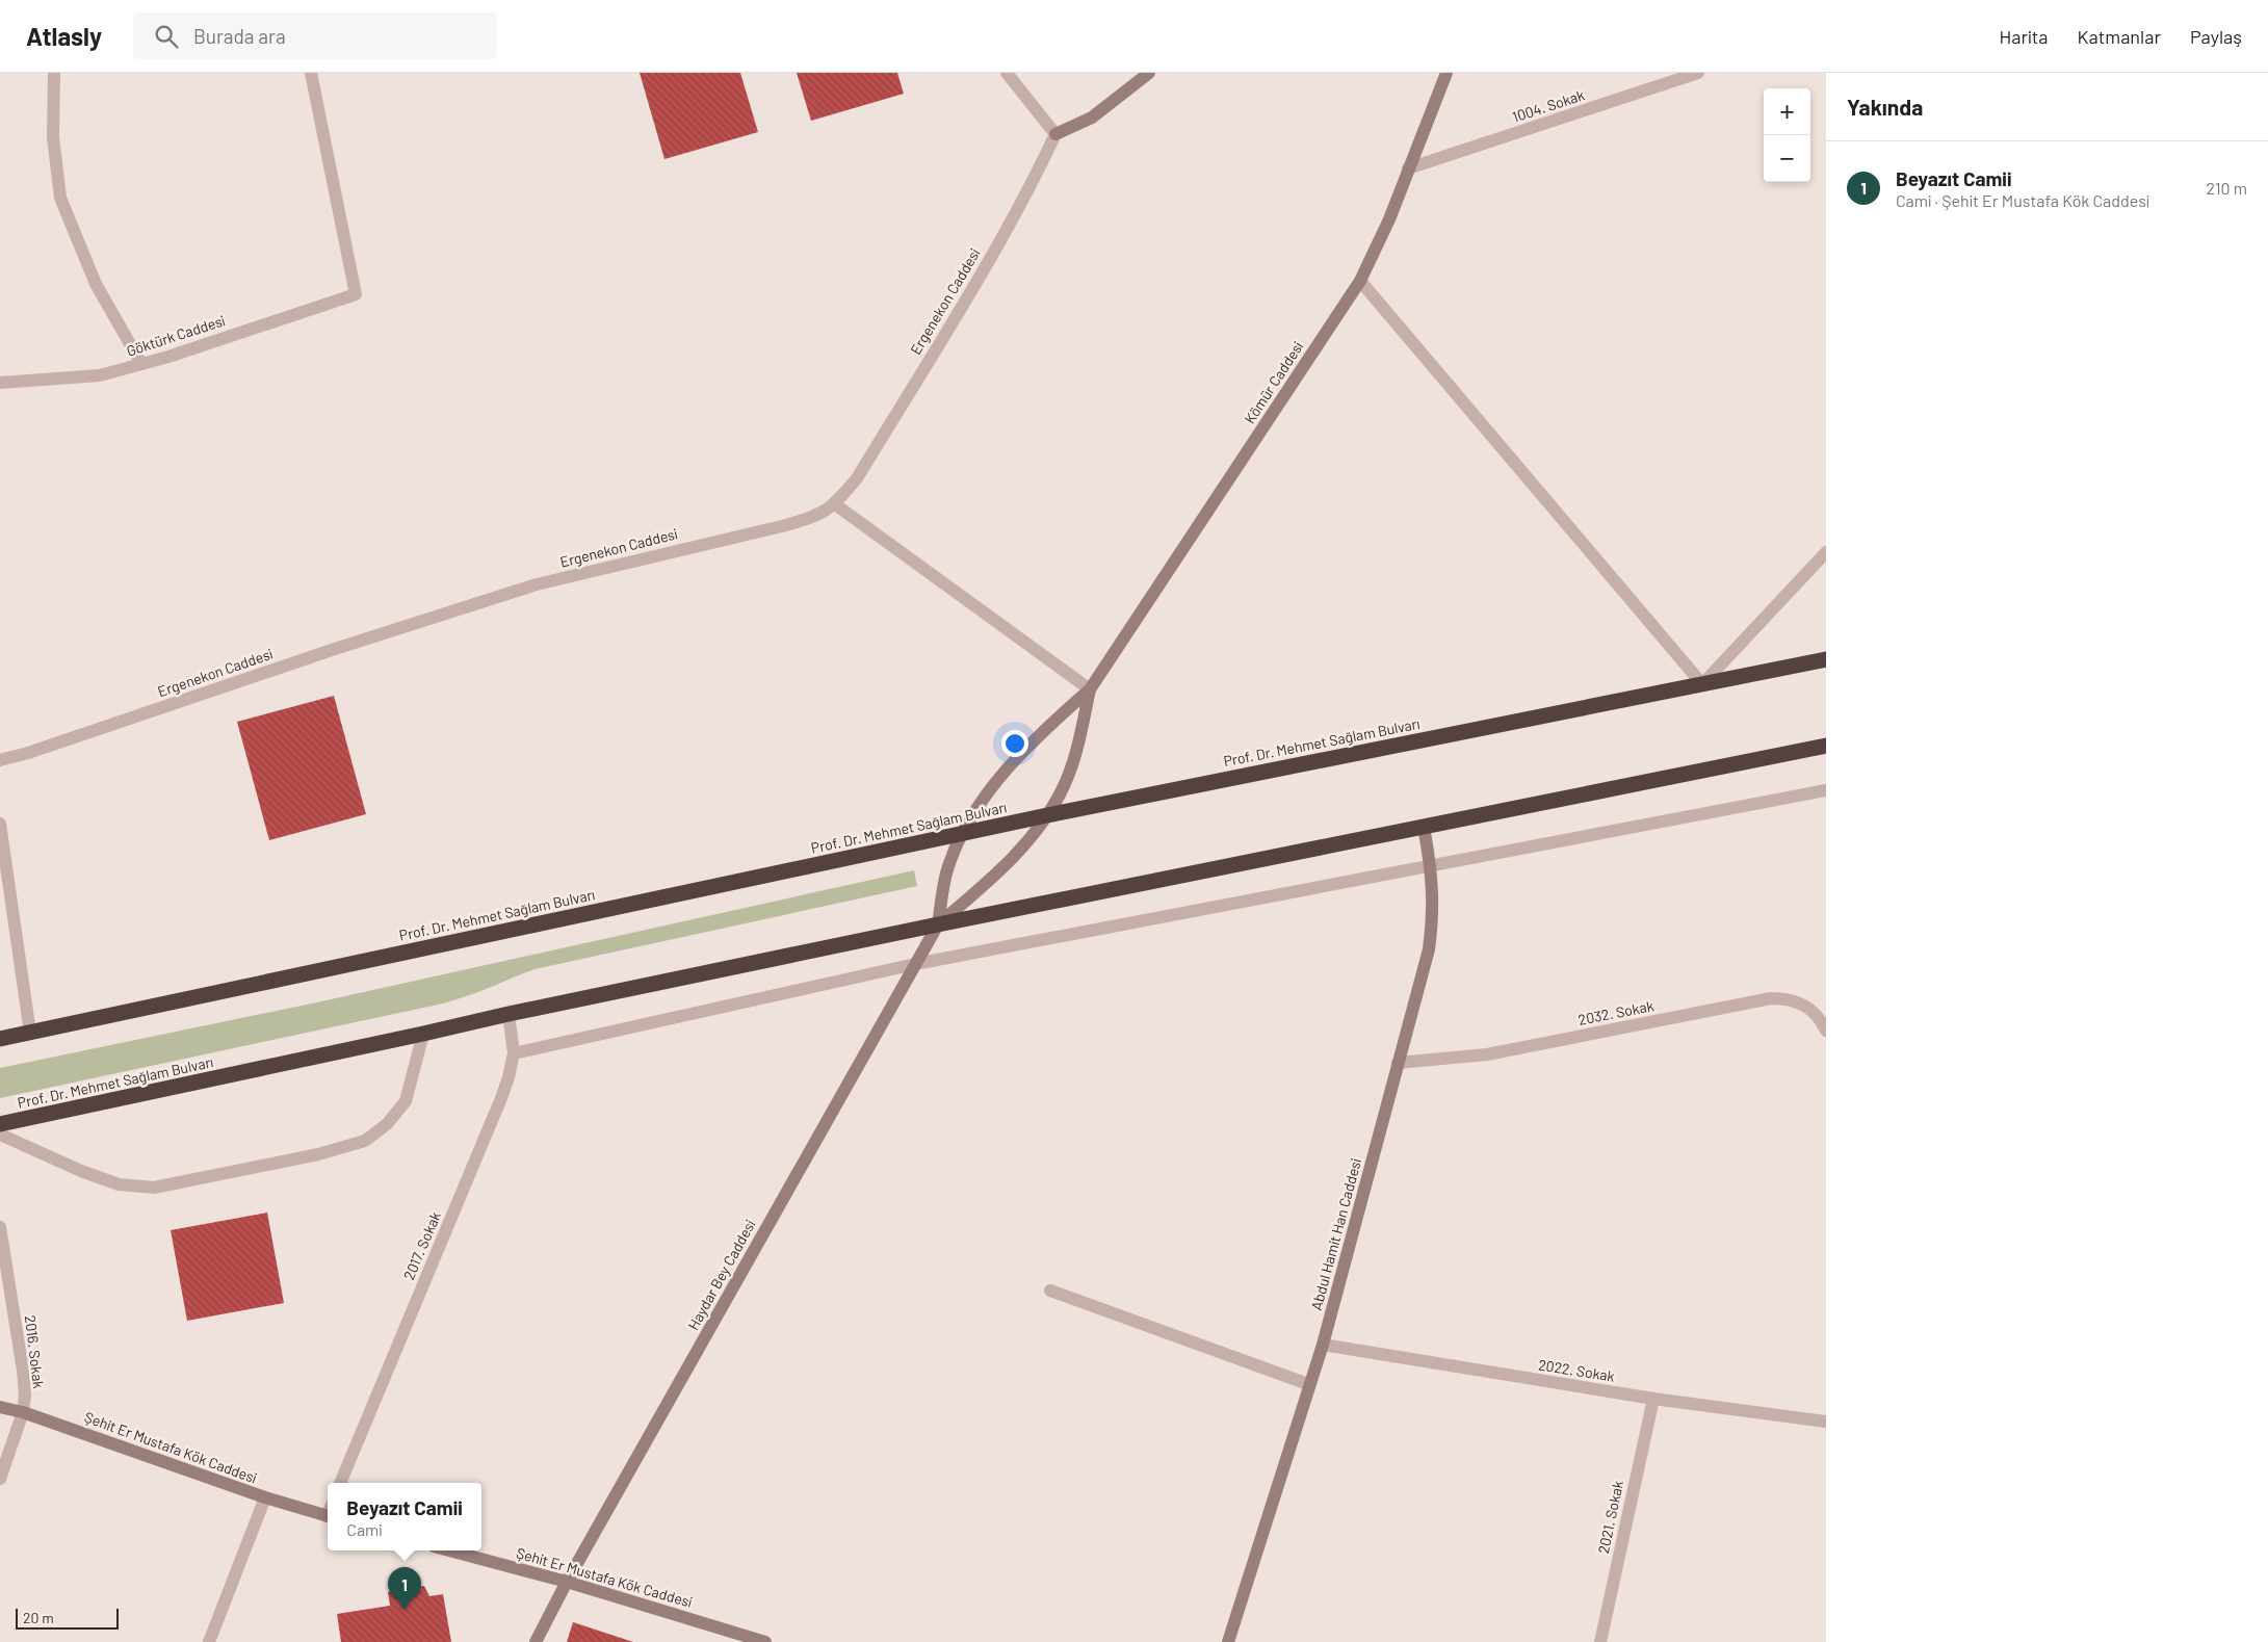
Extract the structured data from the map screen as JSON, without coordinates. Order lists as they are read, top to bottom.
{
  "streets": {
    "highway": ["Prof. Dr. Mehmet Sağlam Bulvarı"],
    "street": [
      "1004. Sokak",
      "Ergenekon Caddesi",
      "Göktürk Caddesi",
      "Kömür Caddesi",
      "2032. Sokak",
      "Abdul Hamit Han Caddesi",
      "2017. Sokak",
      "Haydar Bey Caddesi",
      "2016. Sokak",
      "2022. Sokak",
      "Şehit Er Mustafa Kök Caddesi",
      "2021. Sokak"
    ]
  },
  "crossings": [
    ["1004. Sokak", "Kömür Caddesi"],
    ["Prof. Dr. Mehmet Sağlam Bulvarı", "Abdul Hamit Han Caddesi"],
    ["Prof. Dr. Mehmet Sağlam Bulvarı", "2017. Sokak"],
    ["Prof. Dr. Mehmet Sağlam Bulvarı", "Haydar Bey Caddesi"],
    ["2032. Sokak", "Abdul Hamit Han Caddesi"],
    ["Abdul Hamit Han Caddesi", "2022. Sokak"],
    ["Haydar Bey Caddesi", "Şehit Er Mustafa Kök Caddesi"],
    ["2016. Sokak", "Şehit Er Mustafa Kök Caddesi"],
    ["2022. Sokak", "2021. Sokak"]
  ],
  "scale_bar": "20 m",
  "page": {
    "header": "Atlasly",
    "search": "Burada ara",
    "nav": ["Harita", "Katmanlar", "Paylaş"],
    "heading": "Yakında",
    "map_buttons": ["+", "−"],
    "list": [
      {
        "mark": "1",
        "name": "Beyazıt Camii",
        "note": "Cami · Şehit Er Mustafa Kök Caddesi",
        "value": "210 m"
      }
    ],
    "popup": ["Beyazıt Camii", "Cami"],
    "pins": "1",
    "scale": "20 m"
  }
}
